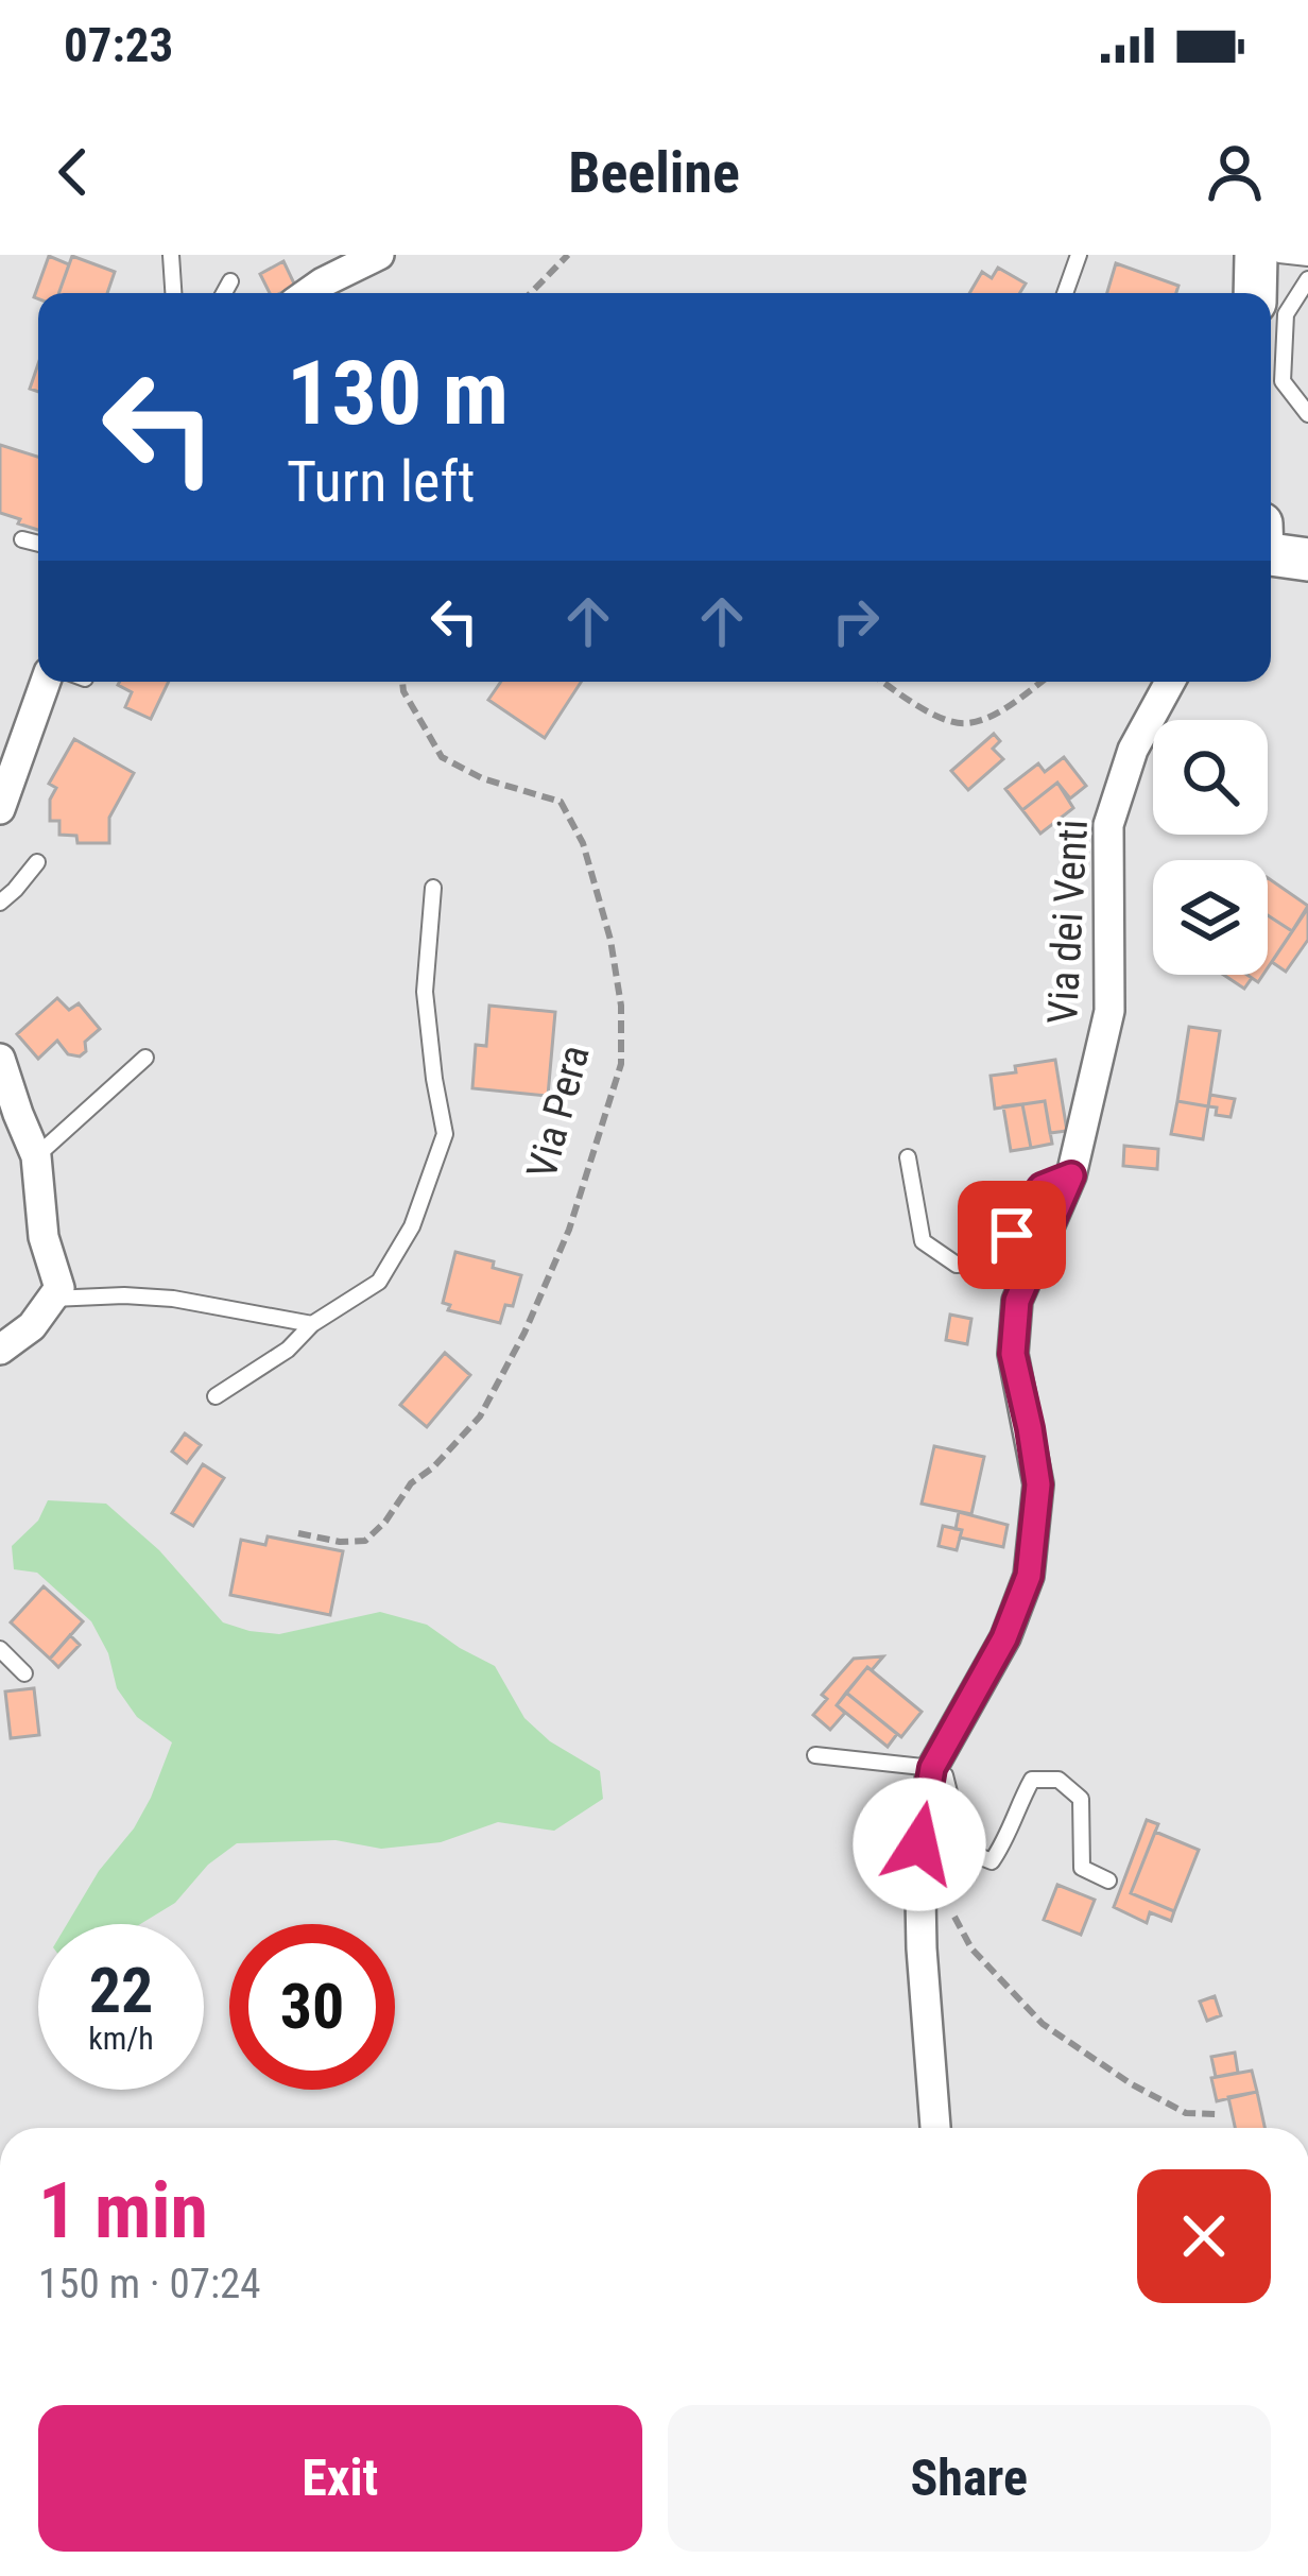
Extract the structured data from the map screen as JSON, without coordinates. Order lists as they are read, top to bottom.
{
  "streets": {
    "street": ["Via dei Venti"],
    "path": ["Via Pera"]
  },
  "page": {
    "status": "07:23",
    "header": "Beeline",
    "turn": ["130 m", "Turn left"],
    "speed": "22 km/h",
    "limit": "30",
    "heading": ["1 min", "150 m · 07:24"],
    "buttons": ["Exit", "Share"]
  }
}
